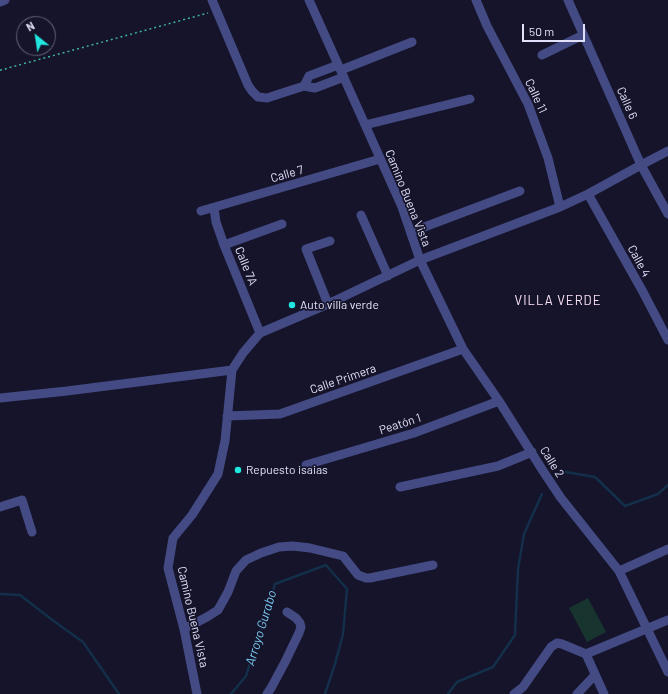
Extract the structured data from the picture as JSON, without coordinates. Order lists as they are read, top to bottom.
{
  "streets": {
    "street": [
      "Calle 11",
      "Calle 6",
      "Calle 7",
      "Camino Buena Vista",
      "Calle 4",
      "Calle 7A",
      "Calle Primera",
      "Peatón 1",
      "Calle 2"
    ]
  },
  "crossings": [
    ["Calle 7", "Camino Buena Vista"],
    ["Calle 7", "Calle 7A"],
    ["Camino Buena Vista", "Calle 7A"],
    ["Camino Buena Vista", "Calle Primera"],
    ["Camino Buena Vista", "Calle 2"],
    ["Calle Primera", "Calle 2"],
    ["Peatón 1", "Calle 2"]
  ],
  "districts": ["VILLA VERDE"],
  "water": ["Arroyo Gurabo"],
  "places": ["Auto villa verde", "Repuesto isaias"],
  "scale_bar": "50 m",
  "north": "top left"
}
